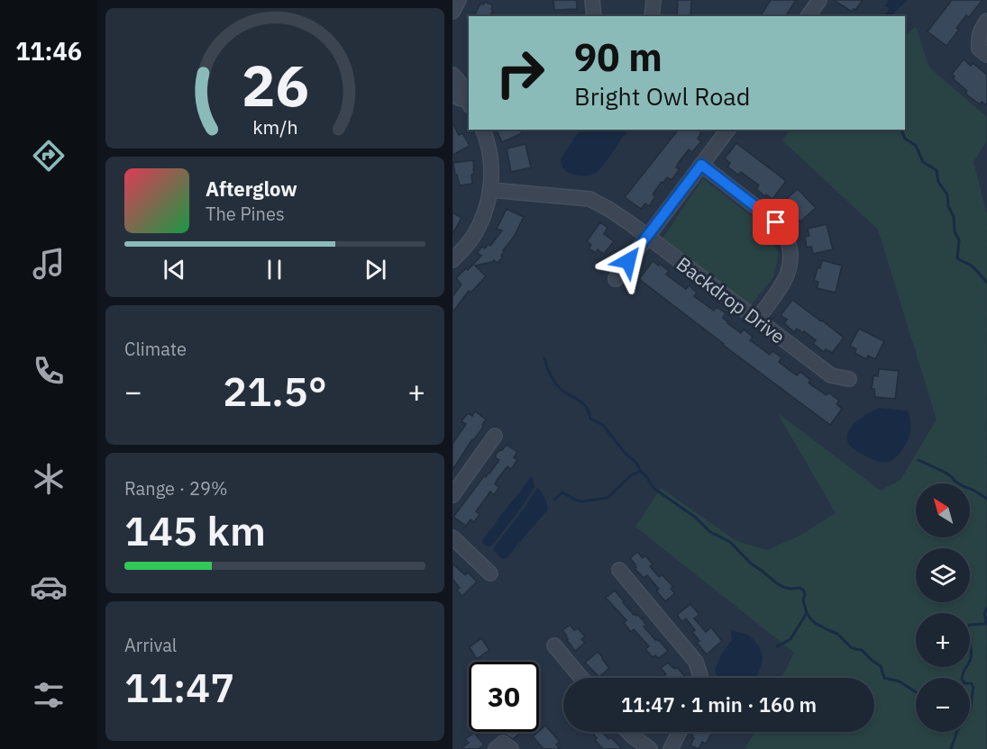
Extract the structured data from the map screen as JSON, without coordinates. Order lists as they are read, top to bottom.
{
  "streets": {
    "street": ["Backdrop Drive"]
  },
  "north": "top left",
  "page": {
    "tabs": "11:46",
    "turn": ["90 m", "Bright Owl Road"],
    "song": ["Afterglow", "The Pines"],
    "tile": [
      "Climate",
      ["Range · 29%", "145 km"],
      ["Arrival", "11:47"]
    ],
    "heat": ["−", "21.5°", "+"],
    "map_buttons": ["+", "−"],
    "limit": "30",
    "trip": "11:47 · 1 min · 160 m",
    "gauge": ["26", "km/h"]
  }
}
